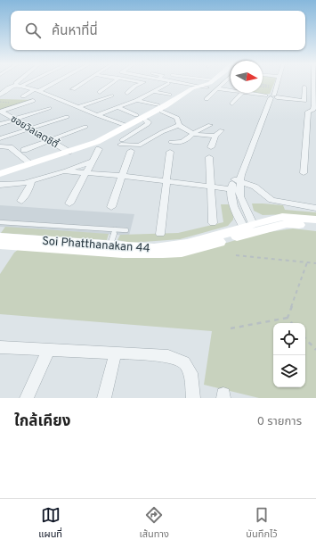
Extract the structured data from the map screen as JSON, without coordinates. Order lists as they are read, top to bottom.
{
  "streets": {
    "street": ["ซอยวิลเลตซิตี้", "Soi Phatthanakan 44"]
  },
  "north": "right",
  "page": {
    "search": "ค้นหาที่นี่",
    "heading": ["ใกล้เคียง", "0 รายการ"],
    "nav": ["แผนที่", "เส้นทาง", "บันทึกไว้"]
  }
}
